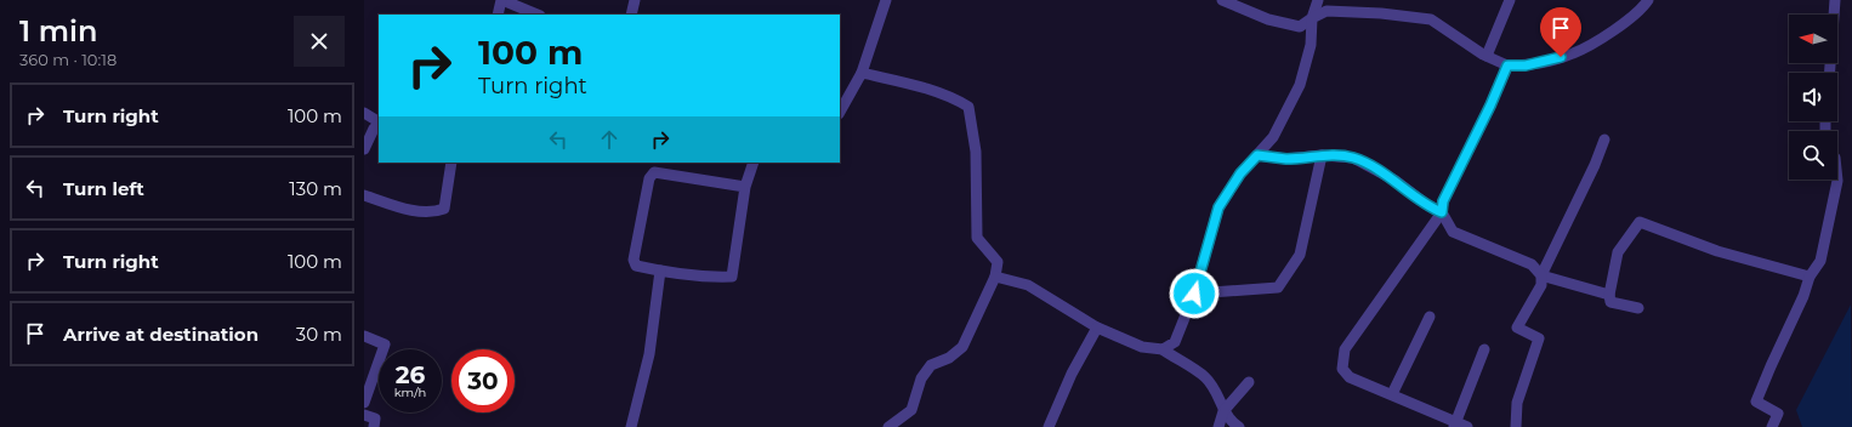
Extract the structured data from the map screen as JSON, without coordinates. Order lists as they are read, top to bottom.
{
  "north": "left",
  "page": {
    "heading": ["1 min", "360 m · 10:18"],
    "turn": ["100 m", "Turn right"],
    "list": [
      {
        "name": "Turn right",
        "value": "100 m"
      },
      {
        "name": "Turn left",
        "value": "130 m"
      },
      {
        "name": "Turn right",
        "value": "100 m"
      },
      {
        "name": "Arrive at destination",
        "value": "30 m"
      }
    ],
    "speed": "26 km/h",
    "limit": "30"
  }
}
